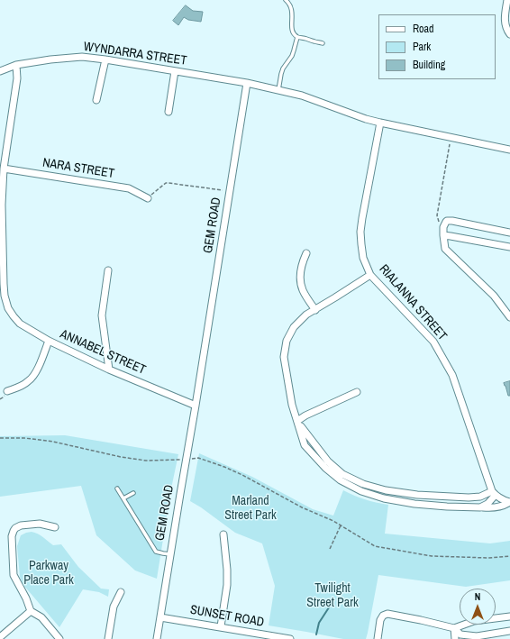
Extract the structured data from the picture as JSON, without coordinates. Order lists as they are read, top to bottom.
{
  "streets": {
    "street": [
      "WYNDARRA STREET",
      "NARA STREET",
      "GEM ROAD",
      "RIALANNA STREET",
      "ANNABEL STREET",
      "SUNSET ROAD"
    ]
  },
  "crossings": [
    ["WYNDARRA STREET", "GEM ROAD"],
    ["GEM ROAD", "ANNABEL STREET"],
    ["GEM ROAD", "SUNSET ROAD"]
  ],
  "parks": ["Marland Street Park", "Parkway Place Park", "Twilight Street Park"],
  "legend": ["Road", "Park", "Building"],
  "north": "top"
}
